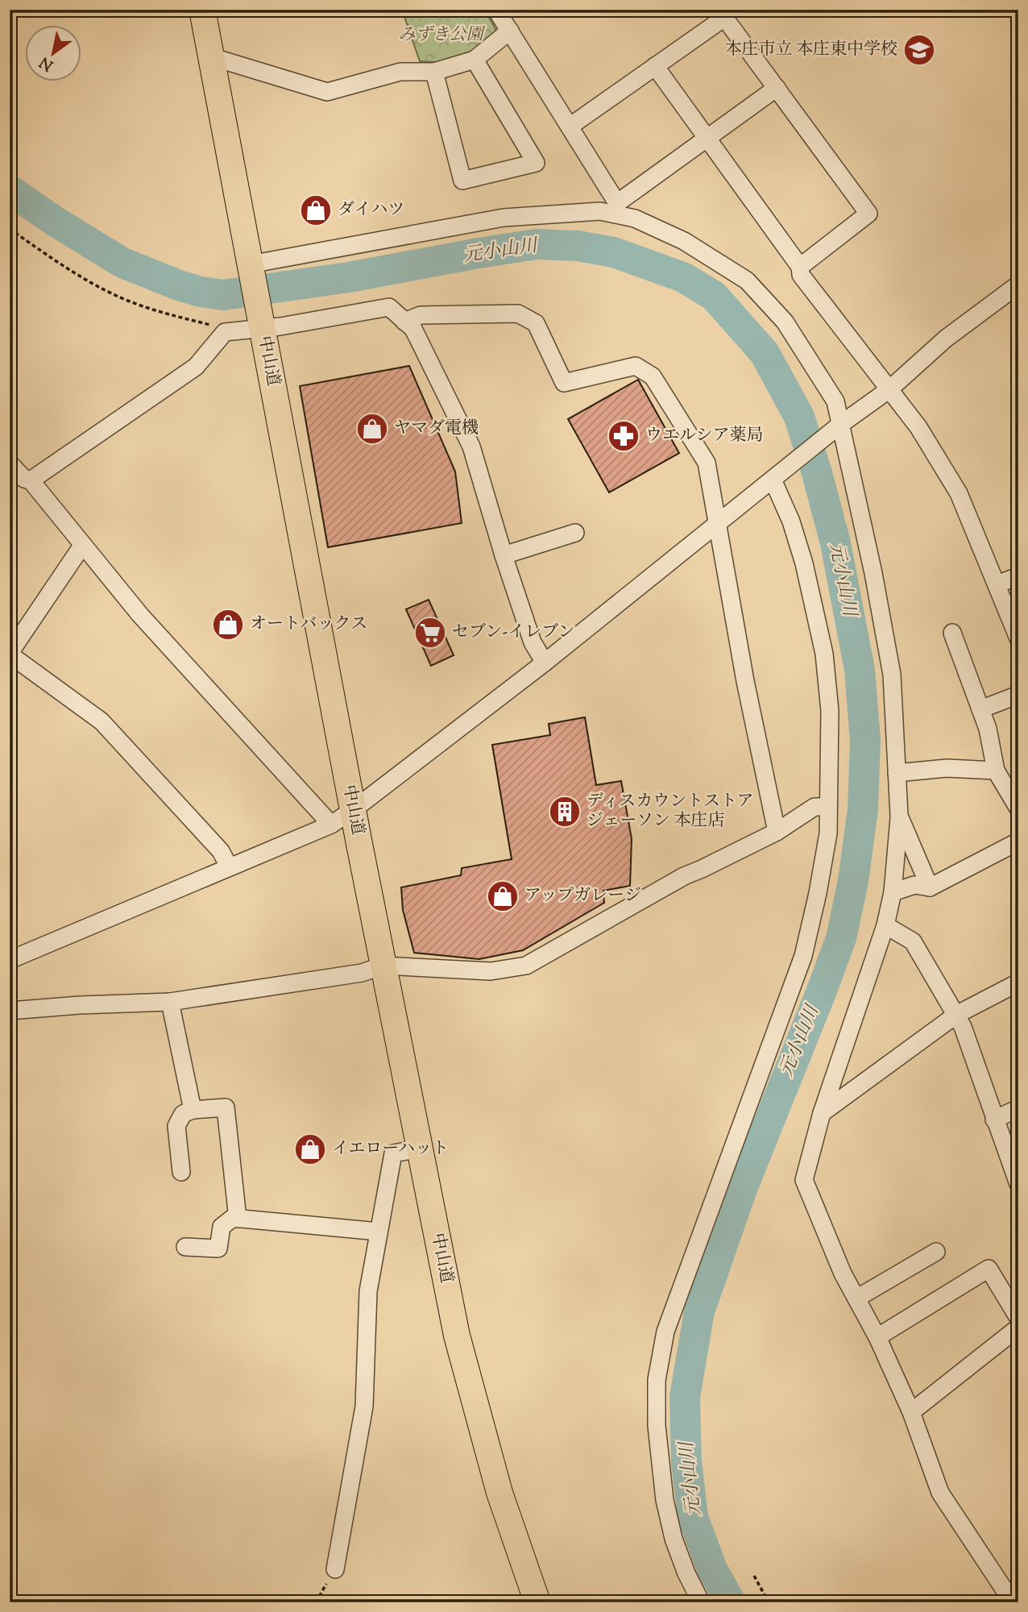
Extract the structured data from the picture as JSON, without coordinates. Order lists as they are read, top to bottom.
{
  "streets": {
    "highway": ["中山道"]
  },
  "water": ["元小山川"],
  "parks": ["みずき公園"],
  "places": {
    "school or university": ["本庄市立 本庄東中学校"],
    "shop": [
      "ダイハツ",
      "ヤマダ電機",
      "オートバックス",
      "アップガレージ",
      "イエローハット"
    ],
    "pharmacy": ["ウエルシア薬局"],
    "supermarket": ["セブン-イレブン"],
    "building": ["ディスカウントストア ジェーソン 本庄店"]
  },
  "north": "bottom left"
}
